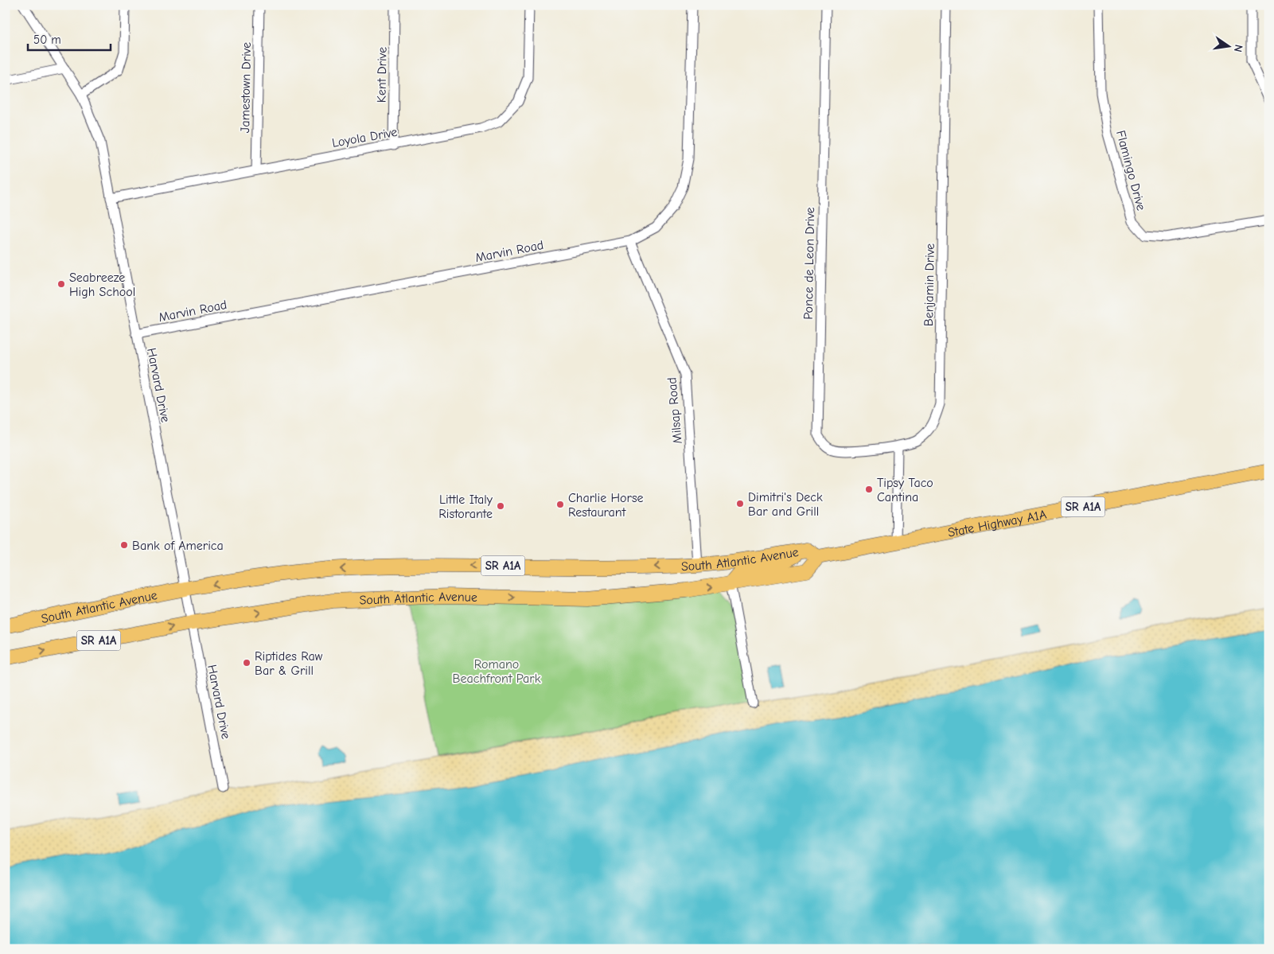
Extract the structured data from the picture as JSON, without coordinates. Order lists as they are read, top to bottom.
{
  "streets": {
    "main road": ["SR A1A", "State Highway A1A", "South Atlantic Avenue"],
    "street": [
      "Kent Drive",
      "Jamestown Drive",
      "Loyola Drive",
      "Flamingo Drive",
      "Marvin Road",
      "Ponce de Leon Drive",
      "Benjamin Drive",
      "Harvard Drive",
      "Milsap Road"
    ]
  },
  "crossings": [
    ["Kent Drive", "Loyola Drive"],
    ["Jamestown Drive", "Loyola Drive"],
    ["Loyola Drive", "Harvard Drive"],
    ["Marvin Road", "Harvard Drive"],
    ["Marvin Road", "Milsap Road"],
    ["Ponce de Leon Drive", "Benjamin Drive"],
    ["Harvard Drive", "South Atlantic Avenue"],
    ["Milsap Road", "South Atlantic Avenue"],
    ["State Highway A1A", "South Atlantic Avenue"]
  ],
  "parks": ["Romano Beachfront Park"],
  "places": [
    "Seabreeze High School",
    "Tipsy Taco Cantina",
    "Dimitri's Deck Bar and Grill",
    "Charlie Horse Restaurant",
    "Little Italy Ristorante",
    "Bank of America",
    "Riptides Raw Bar & Grill"
  ],
  "scale_bar": "50 m",
  "north": "right"
}
